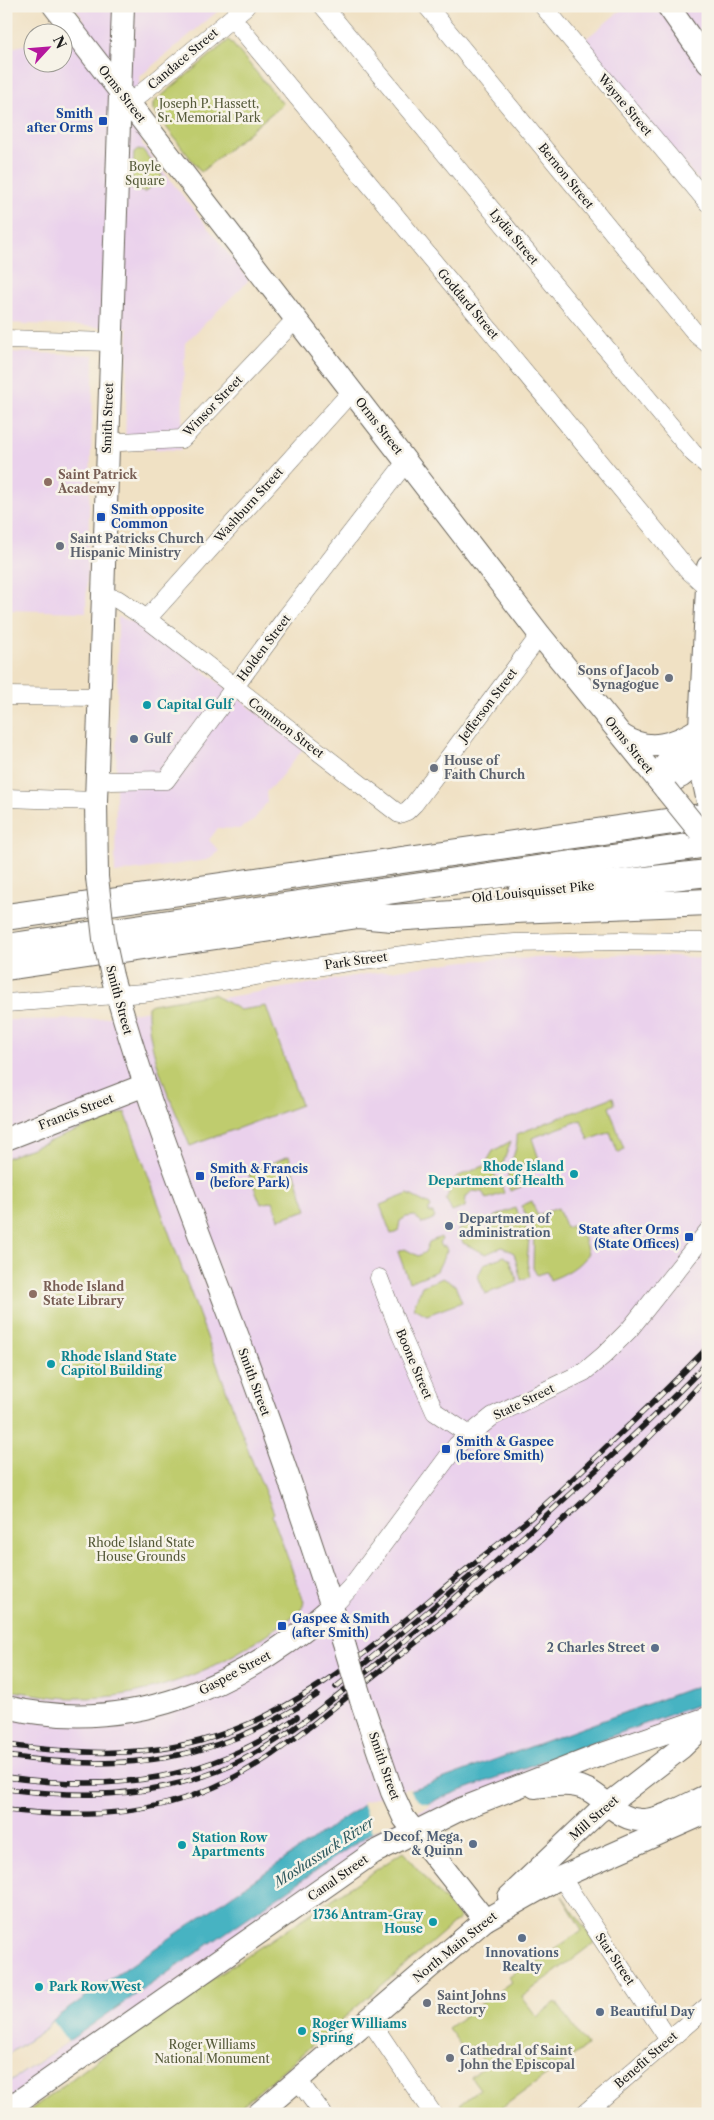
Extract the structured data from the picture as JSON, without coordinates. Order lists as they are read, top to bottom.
{
  "streets": {
    "highway": ["Old Louisquisset Pike"],
    "main road": [
      "Orms Street",
      "Smith Street",
      "Francis Street",
      "Gaspee Street",
      "Mill Street",
      "Canal Street",
      "North Main Street"
    ],
    "street": [
      "Candace Street",
      "Wayne Street",
      "Bernon Street",
      "Lydia Street",
      "Goddard Street",
      "Winsor Street",
      "Washburn Street",
      "Holden Street",
      "Jefferson Street",
      "Common Street",
      "Park Street",
      "Boone Street",
      "State Street",
      "Star Street",
      "Benefit Street"
    ]
  },
  "crossings": [
    ["Candace Street", "Orms Street"],
    ["Candace Street", "Goddard Street"],
    ["Candace Street", "Smith Street"],
    ["Orms Street", "Winsor Street"],
    ["Orms Street", "Smith Street"],
    ["Orms Street", "Washburn Street"],
    ["Orms Street", "Holden Street"],
    ["Orms Street", "Jefferson Street"],
    ["Winsor Street", "Smith Street"],
    ["Smith Street", "Holden Street"],
    ["Smith Street", "Common Street"],
    ["Smith Street", "Park Street"],
    ["Smith Street", "Francis Street"],
    ["Smith Street", "State Street"],
    ["Smith Street", "Gaspee Street"],
    ["Smith Street", "Mill Street"],
    ["Smith Street", "Canal Street"],
    ["Smith Street", "North Main Street"],
    ["Washburn Street", "Common Street"],
    ["Holden Street", "Common Street"],
    ["Jefferson Street", "Common Street"],
    ["Boone Street", "State Street"],
    ["State Street", "Gaspee Street"],
    ["Mill Street", "North Main Street"],
    ["North Main Street", "Star Street"],
    ["Star Street", "Benefit Street"]
  ],
  "water": ["Moshassuck River"],
  "parks": [
    "Joseph P. Hassett, Sr. Memorial Park",
    "Boyle Square",
    "Rhode Island State House Grounds",
    "Roger Williams National Monument"
  ],
  "places": {
    "transit": [
      "Smith after Orms",
      "Smith opposite Common",
      "Smith & Francis (before Park)",
      "State after Orms (State Offices)",
      "Smith & Gaspee (before Smith)",
      "Gaspee & Smith (after Smith)"
    ],
    "other": [
      "Saint Patrick Academy",
      "Saint Patricks Church Hispanic Ministry",
      "Sons of Jacob Synagogue",
      "Capital Gulf",
      "Gulf",
      "House of Faith Church",
      "Rhode Island Department of Health",
      "Department of administration",
      "Rhode Island State Library",
      "Rhode Island State Capitol Building",
      "2 Charles Street",
      "Decof, Mega, & Quinn",
      "Station Row Apartments",
      "1736 Antram-Gray House",
      "Innovations Realty",
      "Park Row West",
      "Saint Johns Rectory",
      "Beautiful Day",
      "Roger Williams Spring",
      "Cathedral of Saint John the Episcopal"
    ]
  },
  "north": "top right"
}
